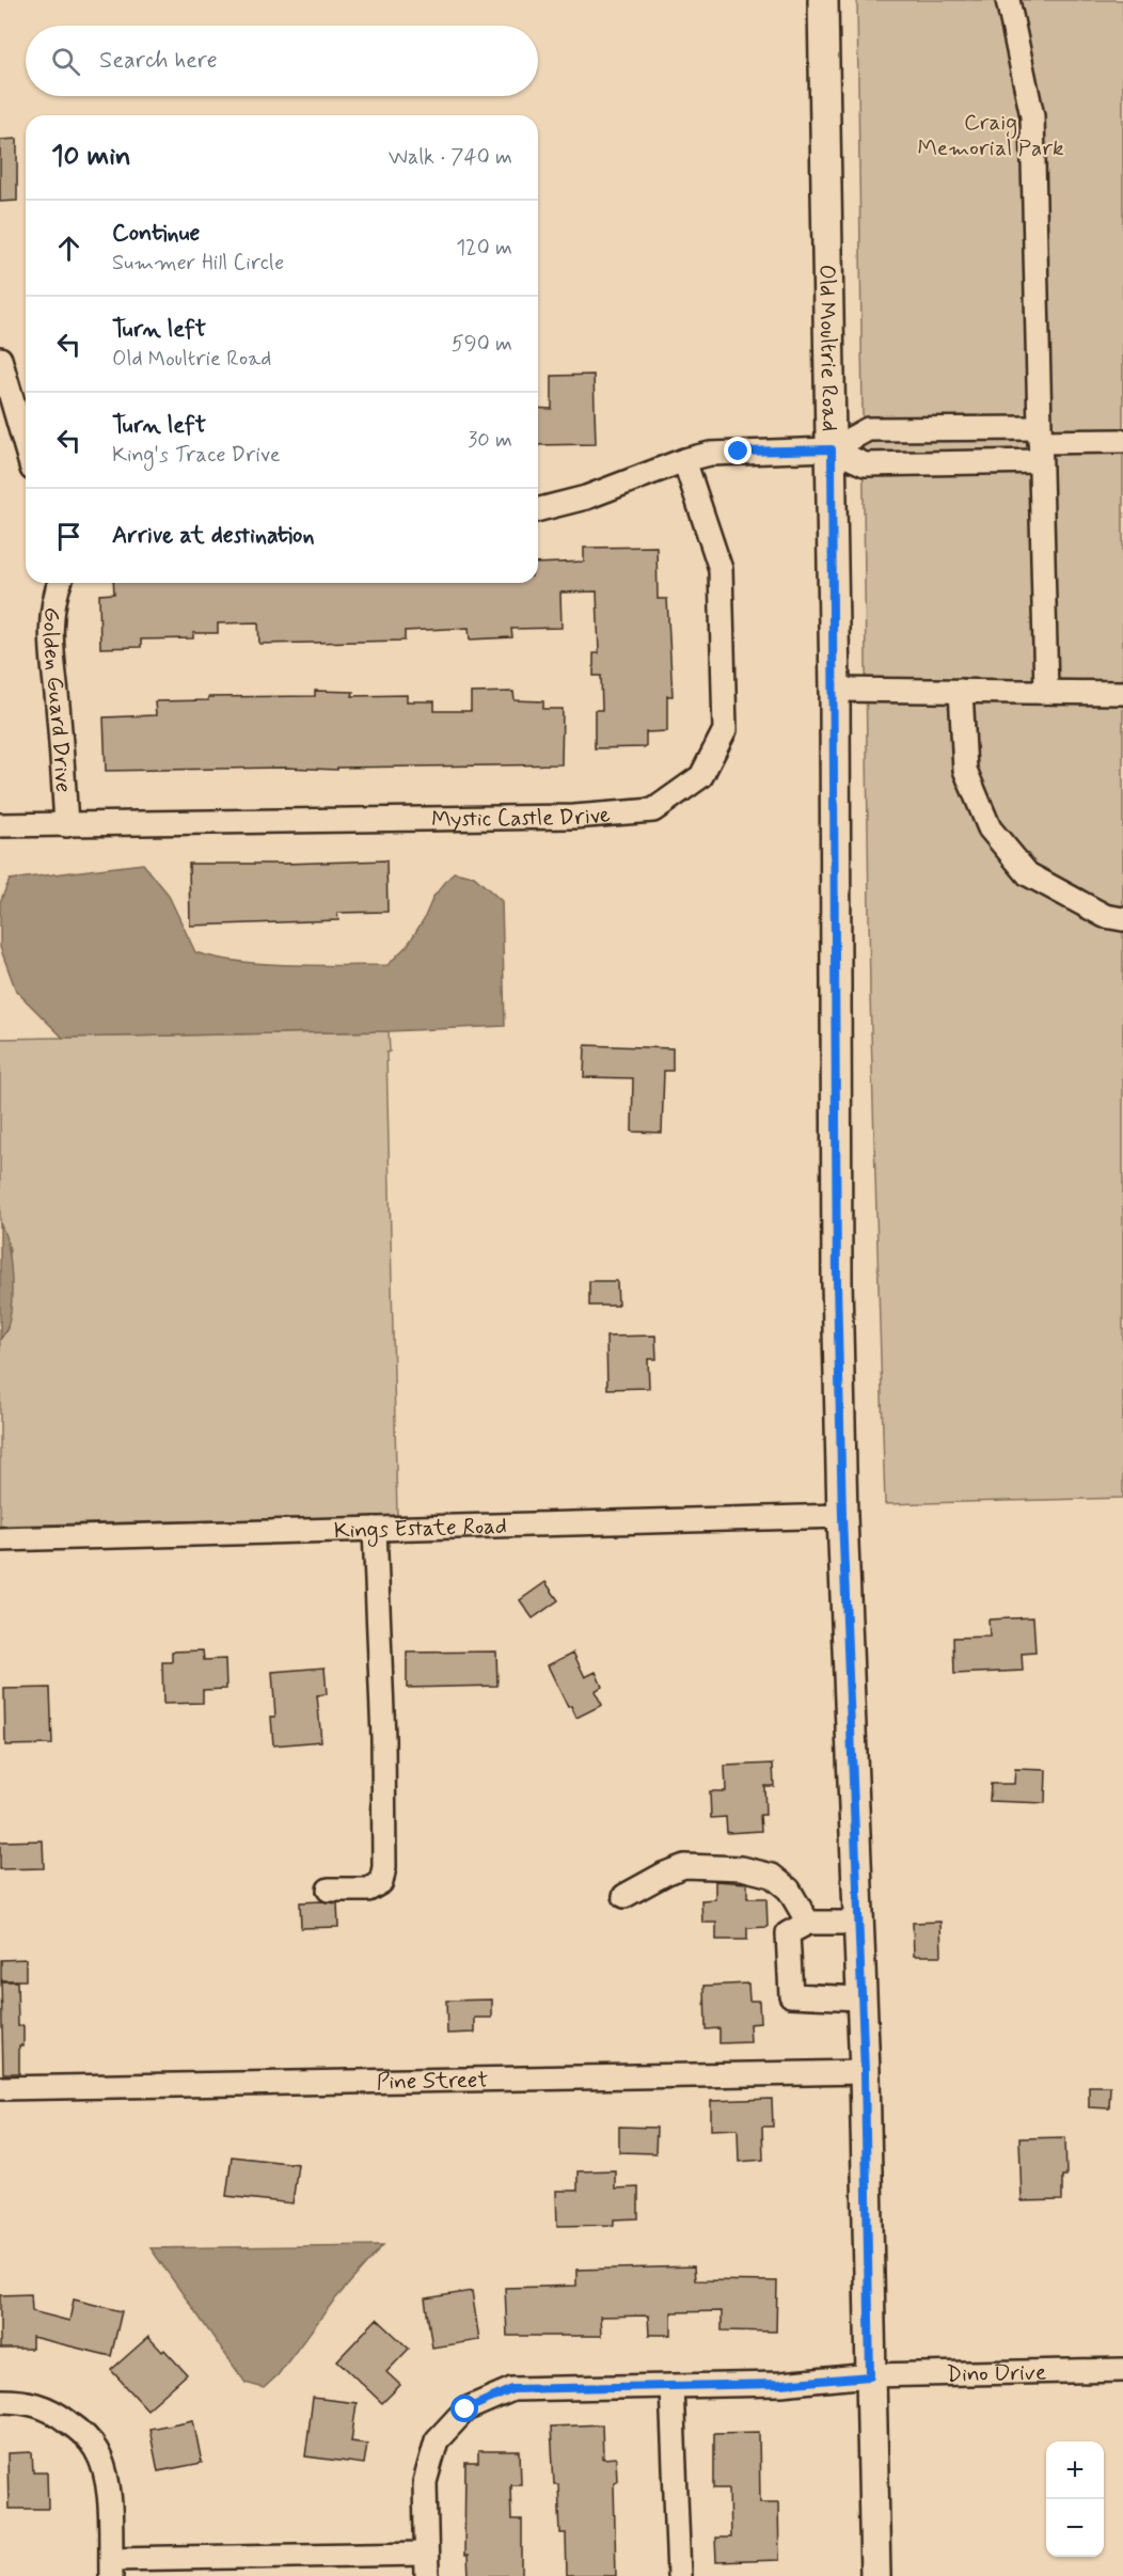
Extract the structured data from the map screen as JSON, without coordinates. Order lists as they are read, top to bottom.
{
  "streets": {
    "main road": ["Old Moultrie Road"],
    "street": [
      "Golden Guard Drive",
      "Mystic Castle Drive",
      "Kings Estate Road",
      "Pine Street",
      "Dino Drive"
    ]
  },
  "crossings": [
    ["Old Moultrie Road", "Kings Estate Road"],
    ["Old Moultrie Road", "Pine Street"],
    ["Old Moultrie Road", "Dino Drive"],
    ["Golden Guard Drive", "Mystic Castle Drive"]
  ],
  "parks": ["Craig Memorial Park"],
  "page": {
    "search": "Search here",
    "heading": ["10 min", "Walk · 740 m"],
    "list": [
      ["Continue", "Summer Hill Circle", "120 m"],
      ["Turn left", "Old Moultrie Road", "590 m"],
      ["Turn left", "King's Trace Drive", "30 m"],
      "Arrive at destination"
    ],
    "map_buttons": ["+", "−"]
  }
}
